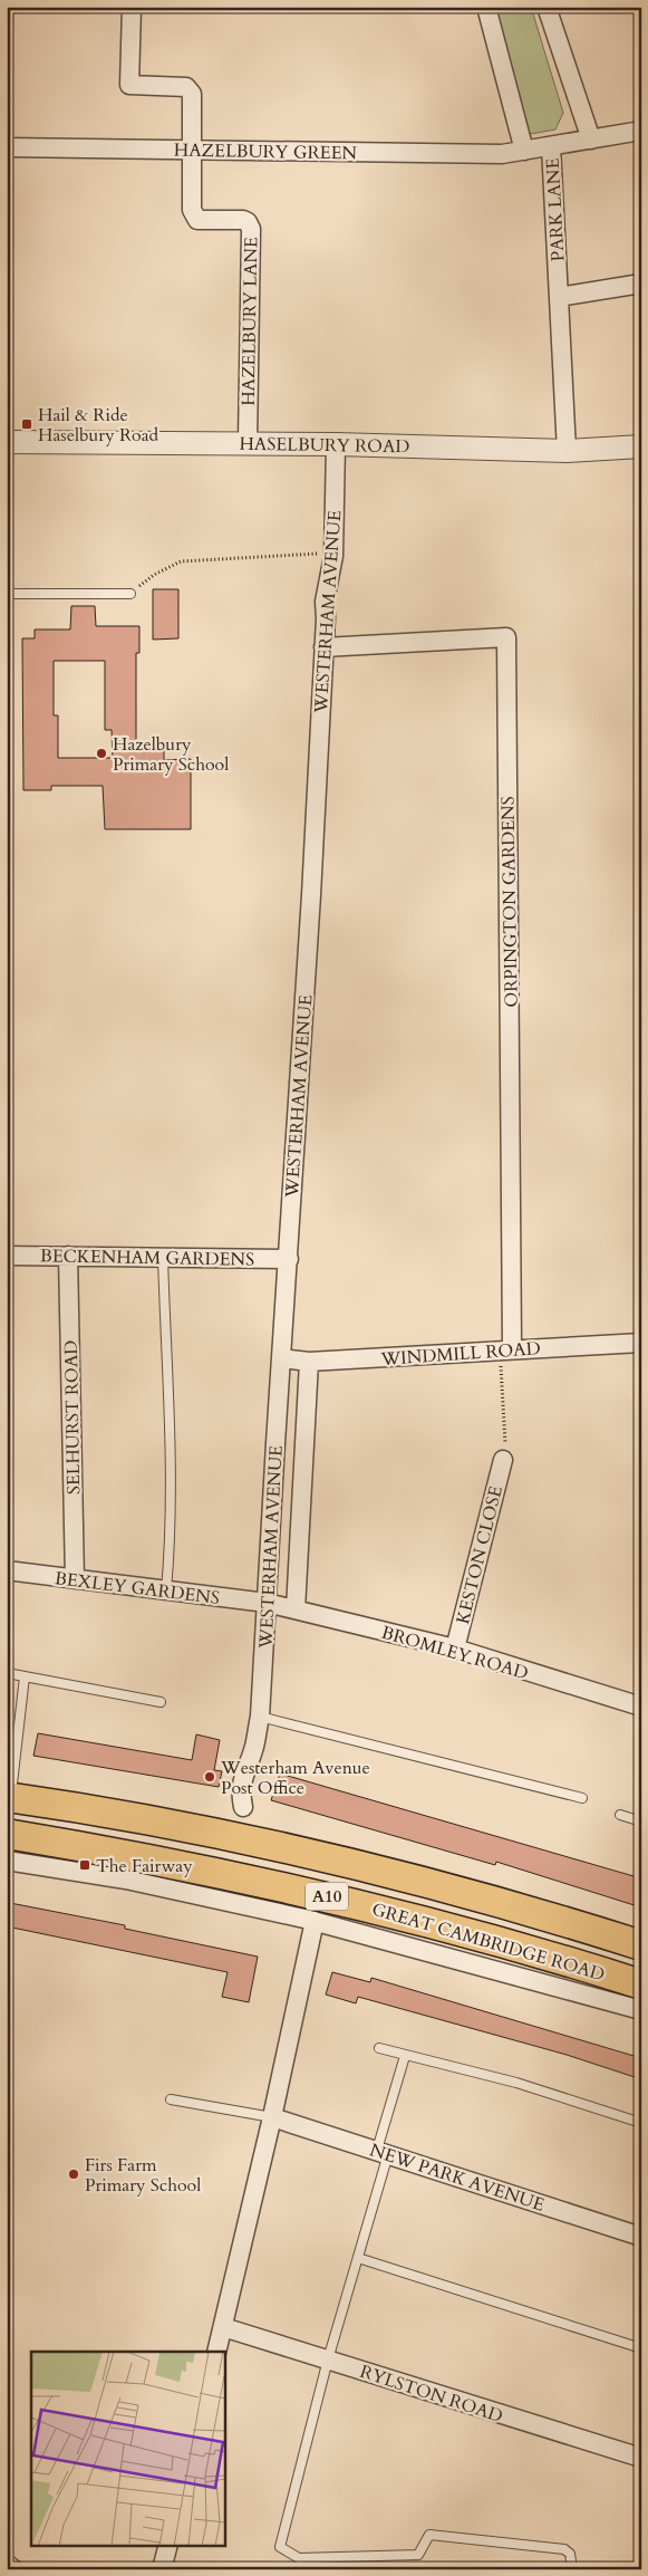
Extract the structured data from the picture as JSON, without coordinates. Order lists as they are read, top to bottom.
{
  "streets": {
    "highway": ["A10", "GREAT CAMBRIDGE ROAD"],
    "street": [
      "HAZELBURY GREEN",
      "PARK LANE",
      "HAZELBURY LANE",
      "HASELBURY ROAD",
      "WESTERHAM AVENUE",
      "ORPINGTON GARDENS",
      "BECKENHAM GARDENS",
      "WINDMILL ROAD",
      "SELHURST ROAD",
      "KESTON CLOSE",
      "BEXLEY GARDENS",
      "BROMLEY ROAD",
      "NEW PARK AVENUE",
      "RYLSTON ROAD"
    ]
  },
  "crossings": [
    ["HAZELBURY GREEN", "PARK LANE"],
    ["HAZELBURY GREEN", "HAZELBURY LANE"],
    ["PARK LANE", "HASELBURY ROAD"],
    ["HAZELBURY LANE", "HASELBURY ROAD"],
    ["HASELBURY ROAD", "WESTERHAM AVENUE"],
    ["WESTERHAM AVENUE", "ORPINGTON GARDENS"],
    ["WESTERHAM AVENUE", "BECKENHAM GARDENS"],
    ["WESTERHAM AVENUE", "WINDMILL ROAD"],
    ["WESTERHAM AVENUE", "BEXLEY GARDENS"],
    ["WESTERHAM AVENUE", "BROMLEY ROAD"],
    ["WESTERHAM AVENUE", "GREAT CAMBRIDGE ROAD"],
    ["ORPINGTON GARDENS", "WINDMILL ROAD"],
    ["BECKENHAM GARDENS", "SELHURST ROAD"],
    ["SELHURST ROAD", "BEXLEY GARDENS"],
    ["KESTON CLOSE", "BROMLEY ROAD"],
    ["BEXLEY GARDENS", "BROMLEY ROAD"]
  ],
  "places": {
    "transit": ["Hail & Ride Haselbury Road", "The Fairway"],
    "other": ["Hazelbury Primary School", "Westerham Avenue Post Office", "Firs Farm Primary School"]
  }
}
